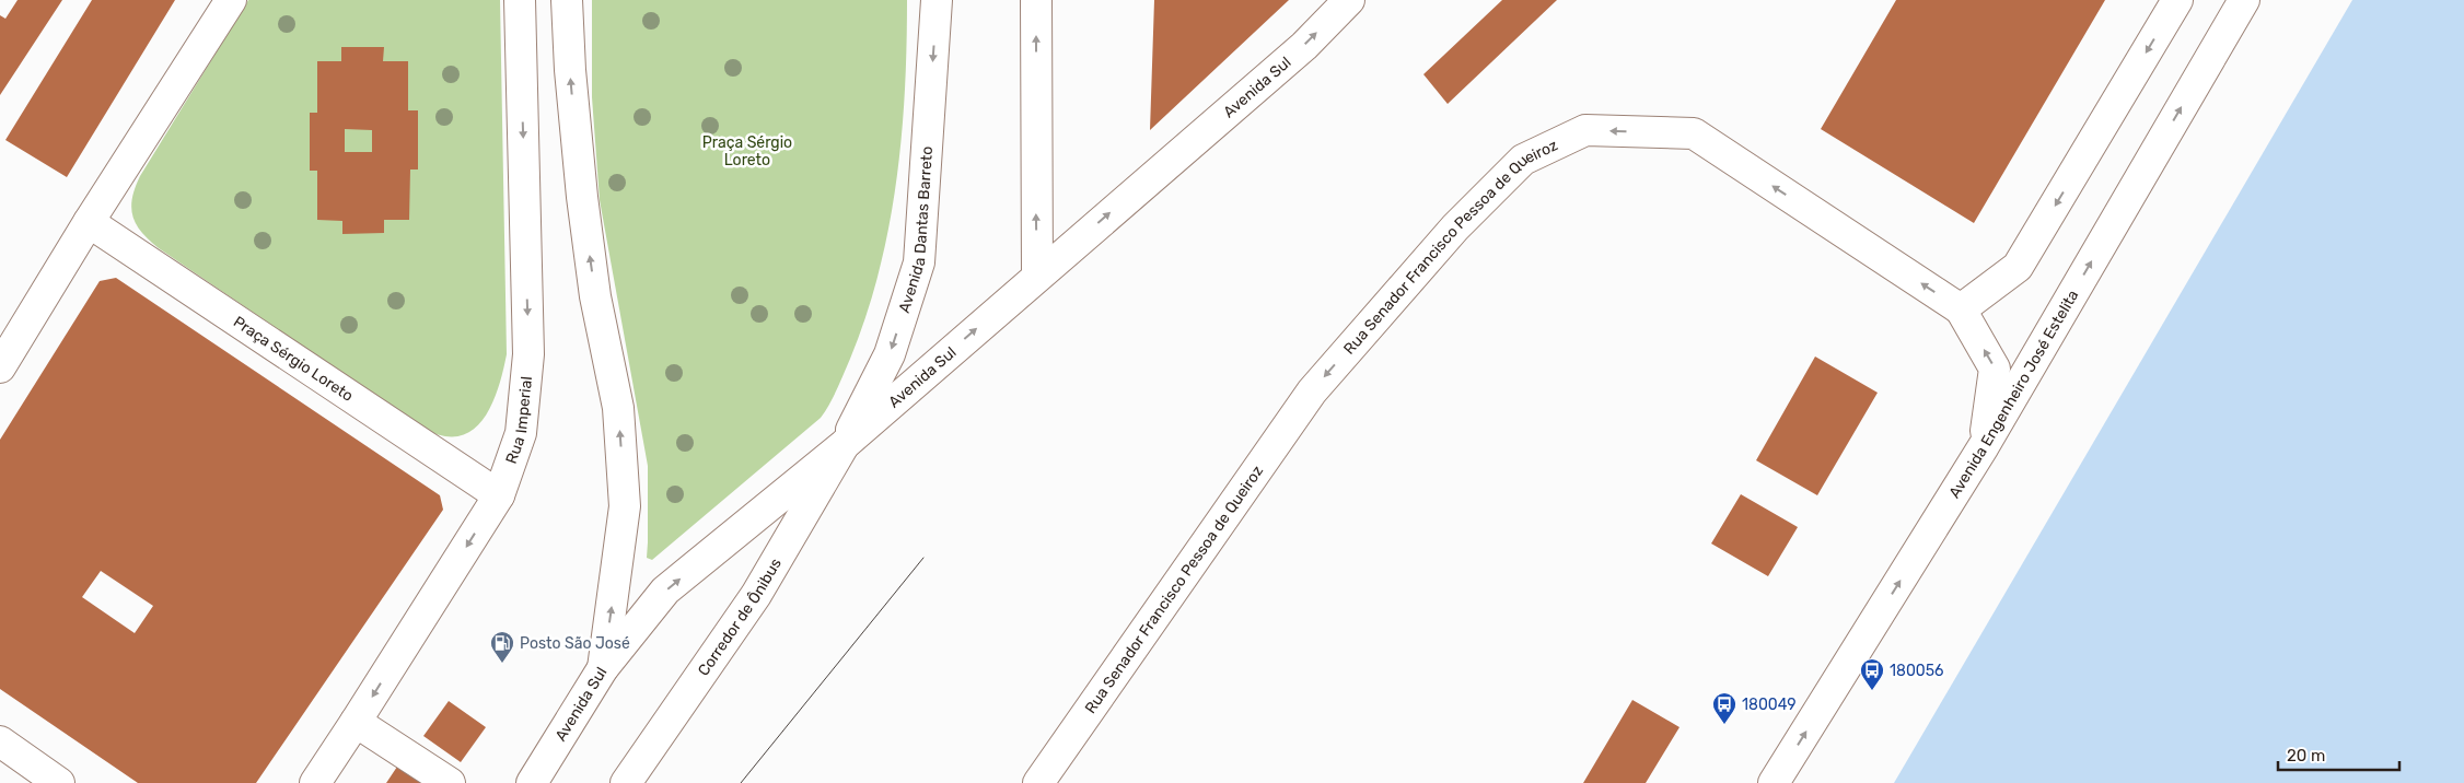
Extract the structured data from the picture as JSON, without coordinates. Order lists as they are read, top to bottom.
{
  "streets": {
    "main road": [
      "Avenida Sul",
      "Avenida Dantas Barreto",
      "Rua Senador Francisco Pessoa de Queiroz",
      "Praça Sérgio Loreto",
      "Avenida Engenheiro José Estelita",
      "Rua Imperial",
      "Corredor de Ônibus"
    ]
  },
  "crossings": [
    ["Avenida Sul", "Avenida Dantas Barreto"],
    ["Avenida Sul", "Corredor de Ônibus"],
    ["Avenida Dantas Barreto", "Corredor de Ônibus"],
    ["Praça Sérgio Loreto", "Rua Imperial"]
  ],
  "one_way": ["Avenida Sul", "Rua Senador Francisco Pessoa de Queiroz"],
  "parks": ["Praça Sérgio Loreto"],
  "places": {
    "fuel station": ["Posto São José"],
    "bus stop": ["180056", "180049"]
  },
  "scale_bar": "20 m"
}
